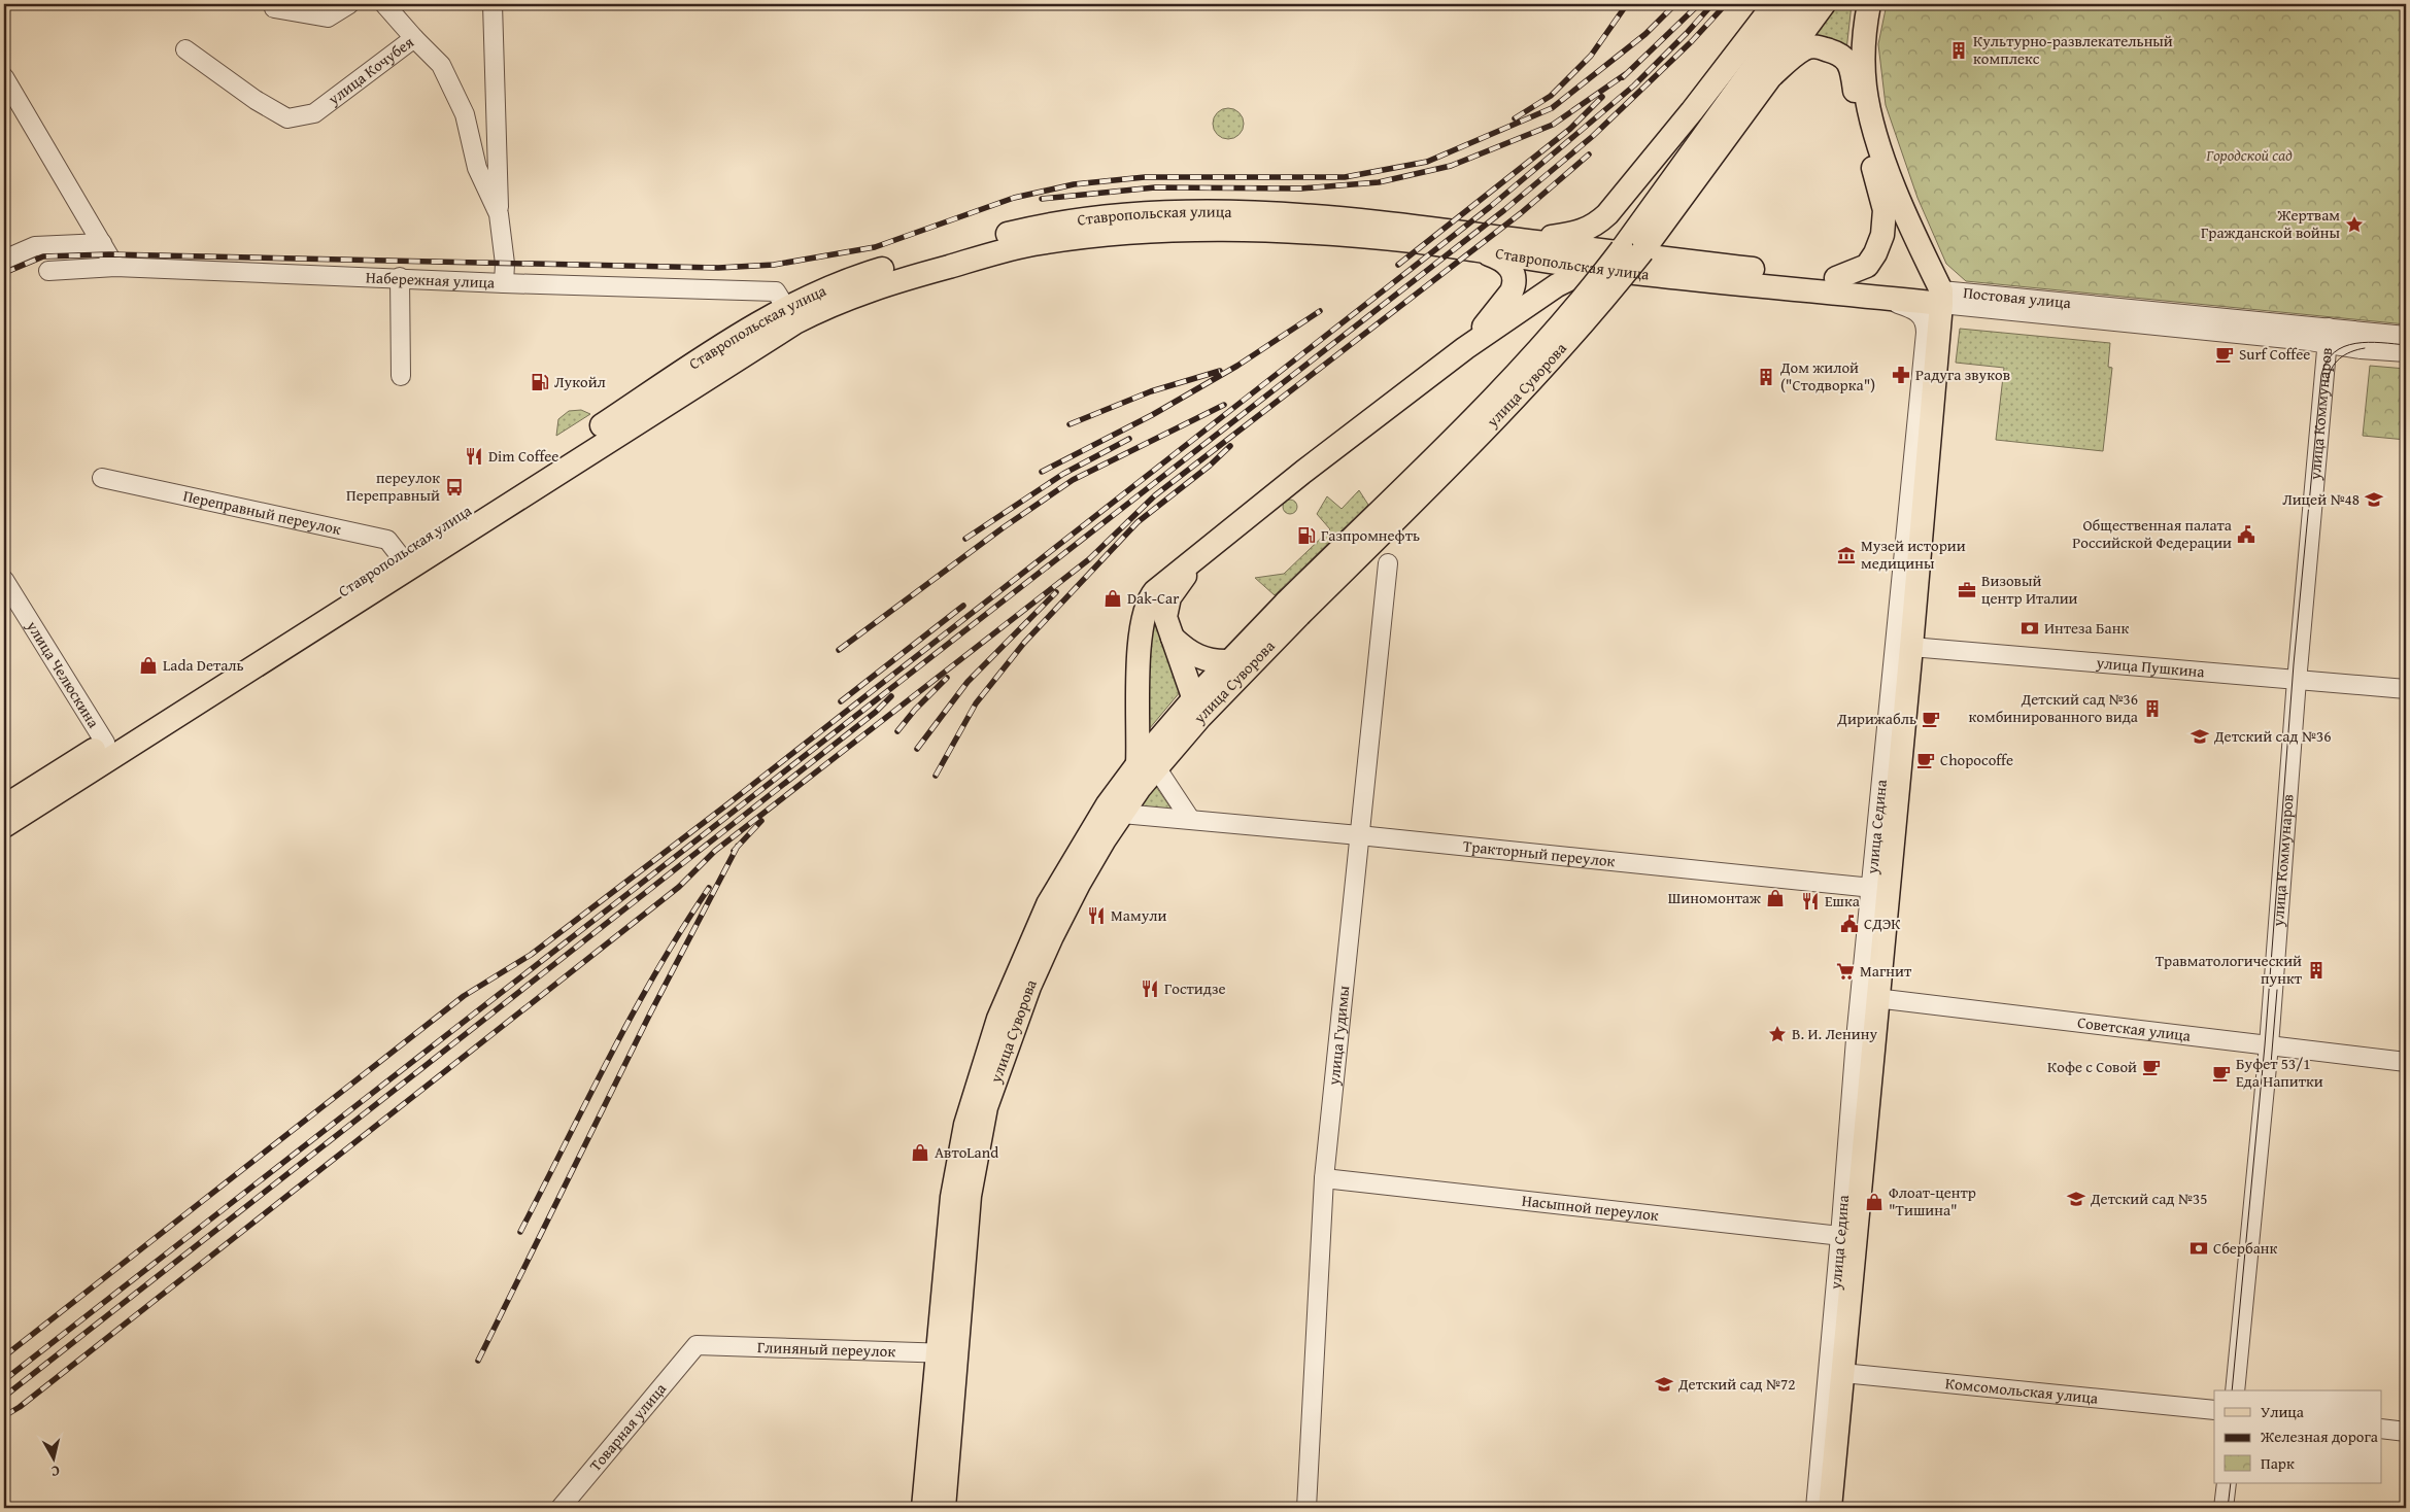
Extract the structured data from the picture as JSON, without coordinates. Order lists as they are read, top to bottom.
{
  "streets": {
    "main road": [
      "Ставропольская улица",
      "Постовая улица",
      "улица Суворова",
      "улица Седина"
    ],
    "street": [
      "улица Кочубея",
      "Набережная улица",
      "улица Коммунаров",
      "Переправный переулок",
      "улица Пушкина",
      "улица Челюскина",
      "Тракторный переулок",
      "Советская улица",
      "улица Гудимы",
      "Насыпной переулок",
      "Глиняный переулок",
      "Комсомольская улица",
      "Товарная улица"
    ]
  },
  "crossings": [
    ["улица Кочубея", "Набережная улица"],
    ["Ставропольская улица", "Набережная улица"],
    ["Ставропольская улица", "Постовая улица"],
    ["Ставропольская улица", "Переправный переулок"],
    ["Ставропольская улица", "улица Челюскина"],
    ["Постовая улица", "улица Коммунаров"],
    ["Постовая улица", "улица Седина"],
    ["улица Суворова", "Тракторный переулок"],
    ["улица Суворова", "Глиняный переулок"],
    ["улица Коммунаров", "улица Пушкина"],
    ["улица Коммунаров", "Советская улица"],
    ["улица Пушкина", "улица Седина"],
    ["улица Седина", "Тракторный переулок"],
    ["улица Седина", "Советская улица"],
    ["улица Седина", "Насыпной переулок"],
    ["улица Седина", "Комсомольская улица"],
    ["Тракторный переулок", "улица Гудимы"],
    ["улица Гудимы", "Насыпной переулок"],
    ["Глиняный переулок", "Товарная улица"]
  ],
  "parks": ["Городской сад"],
  "places": {
    "building": [
      "Культурно-развлекательный комплекс",
      "Дом жилой (\"Стодворка\")",
      "Детский сад №36 комбинированного вида",
      "Травматологический пункт"
    ],
    "place": ["Жертвам Гражданской войны", "В. И. Ленину"],
    "cafe": [
      "Surf Coffee",
      "Дирижабль",
      "Chopocoffe",
      "Кофе с Совой",
      "Буфет 53/1 Еда Напитки"
    ],
    "pharmacy": ["Радуга звуков"],
    "fuel station": ["Лукойл", "Газпромнефть"],
    "restaurant": [
      "Dim Coffee",
      "Ешка",
      "Мамули",
      "Гостидзе"
    ],
    "bus stop": ["переулок Переправный"],
    "school or university": [
      "Лицей №48",
      "Детский сад №36",
      "Детский сад №35",
      "Детский сад №72"
    ],
    "public building": ["Общественная палата Российской Федерации", "СДЭК"],
    "museum": ["Музей истории медицины"],
    "office": ["Визовый центр Италии"],
    "shop": [
      "Dak-Car",
      "Lada Dеталь",
      "Шиномонтаж",
      "АвтоLand",
      "Флоат-центр \"Тишина\""
    ],
    "bank": ["Интеза Банк", "Сбербанк"],
    "supermarket": ["Магнит"]
  },
  "legend": ["Улица", "Железная дорога", "Парк"],
  "north": "bottom"
}
